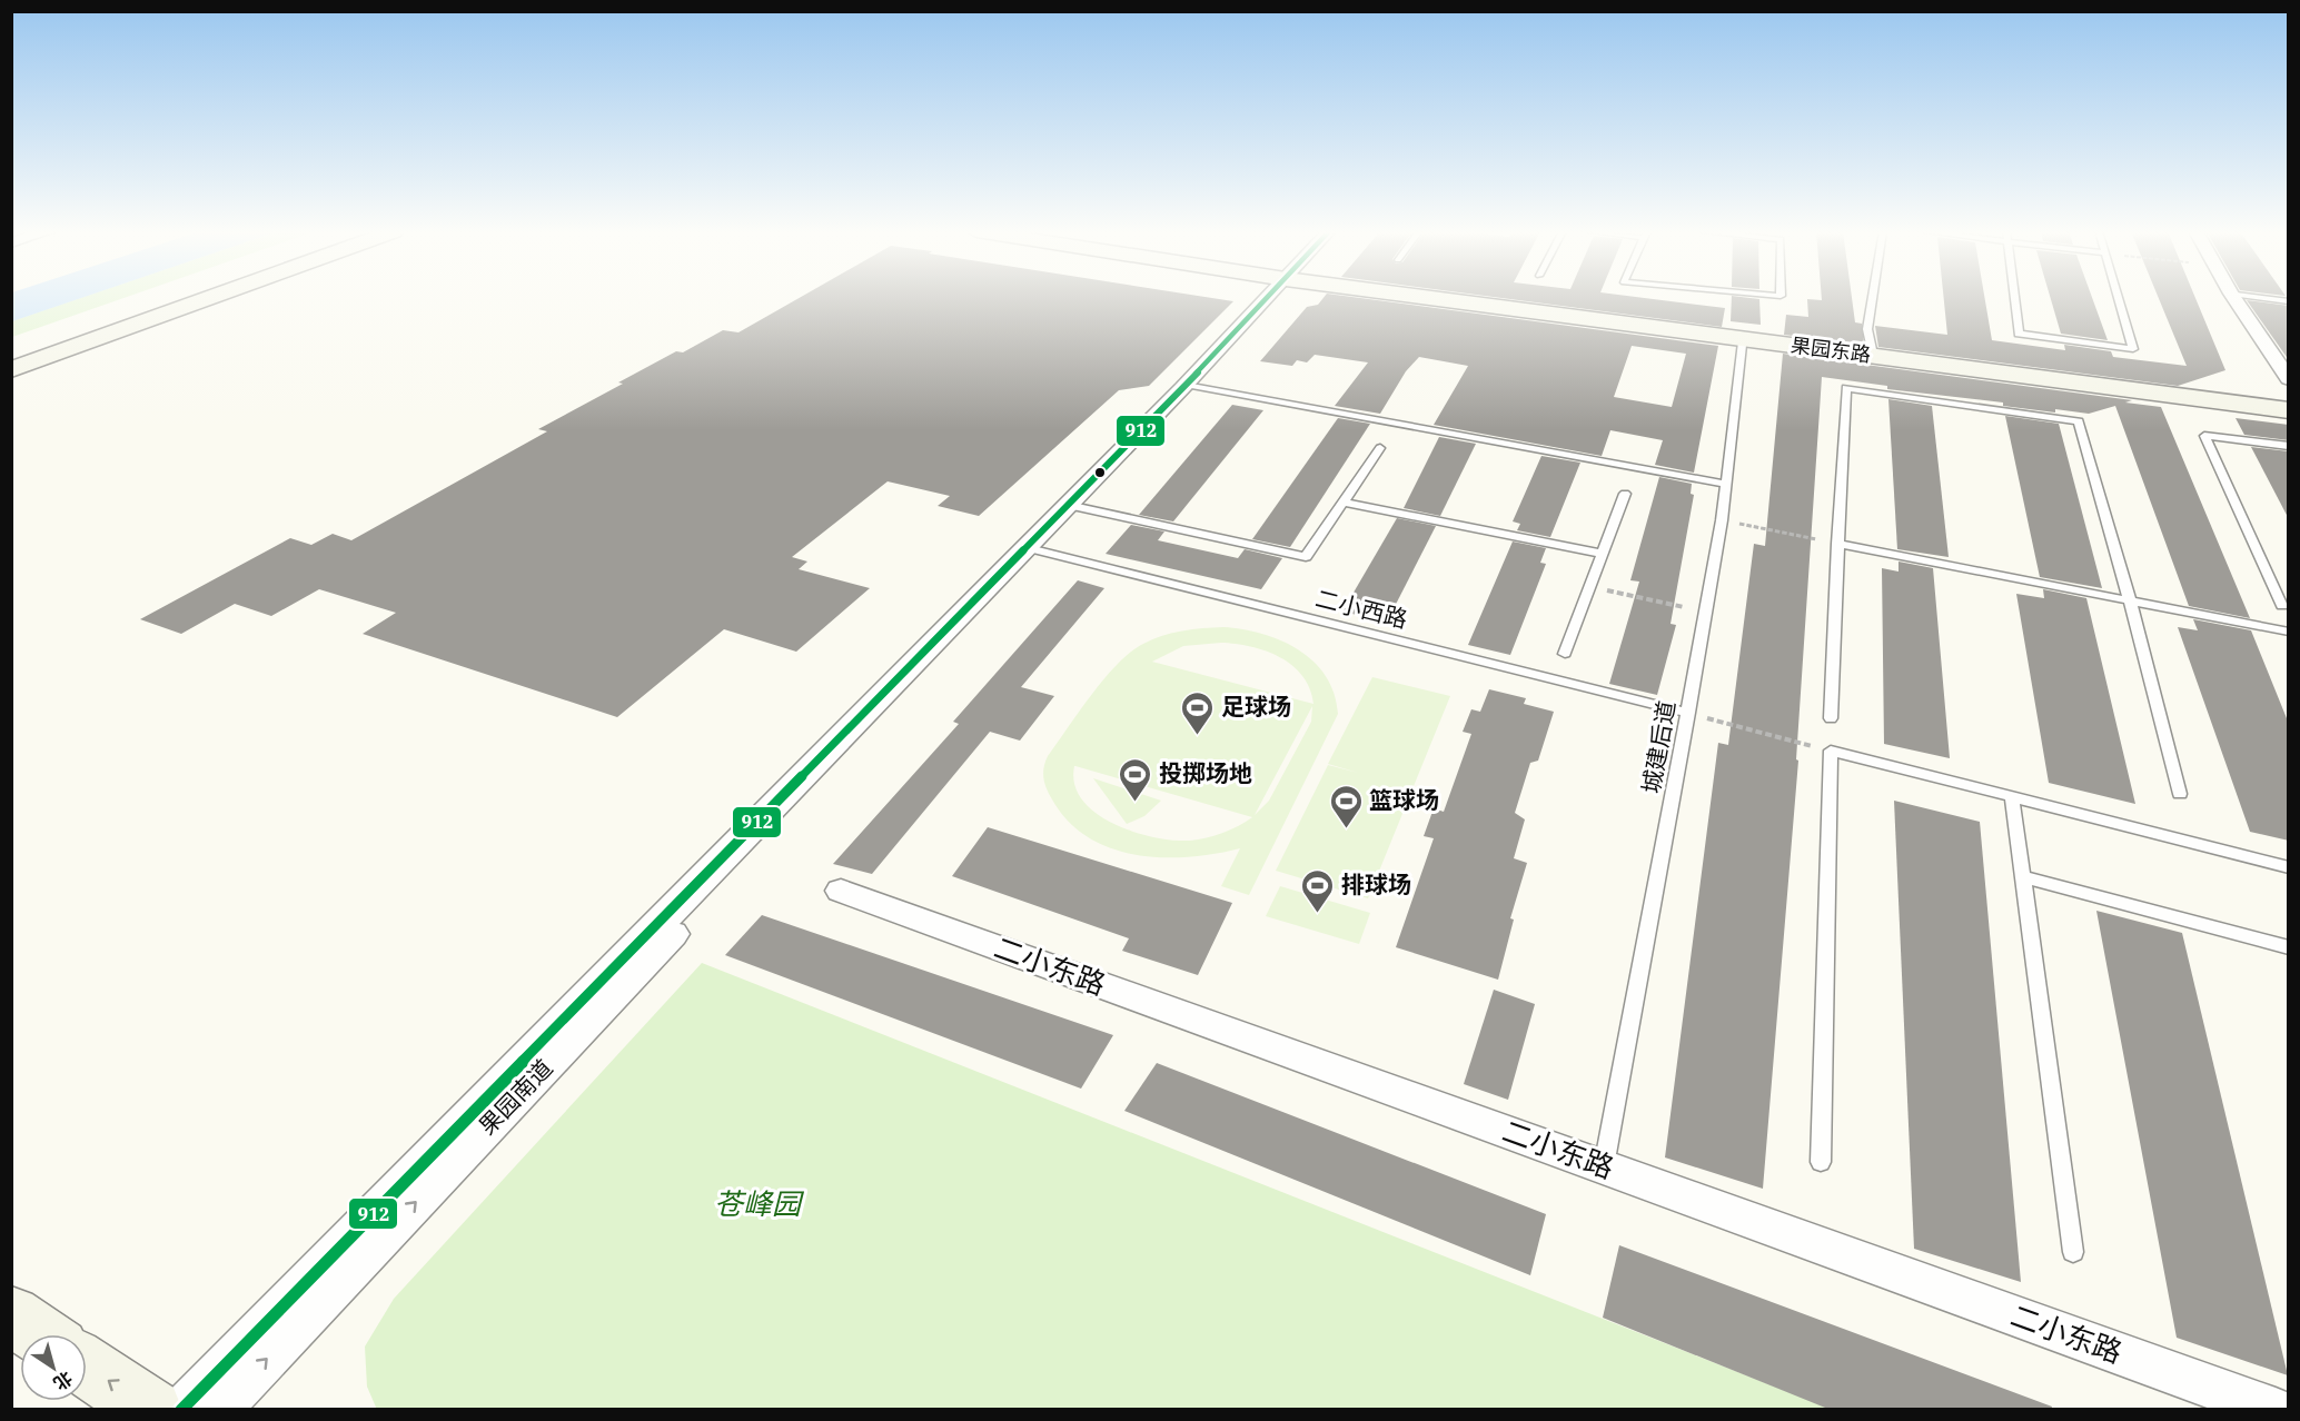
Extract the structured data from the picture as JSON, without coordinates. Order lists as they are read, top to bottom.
{
  "streets": {
    "street": ["果园东路", "二小东路", "果园南道"],
    "lane": ["二小西路", "城建后道"]
  },
  "crossings": [
    ["果园东路", "城建后道"],
    ["二小西路", "城建后道"],
    ["二小西路", "果园南道"],
    ["城建后道", "二小东路"]
  ],
  "parks": ["苍峰园"],
  "places": {
    "sports": [
      "足球场",
      "投掷场地",
      "篮球场",
      "排球场"
    ]
  },
  "lines": ["transit line 912"],
  "north": "bottom right"
}
